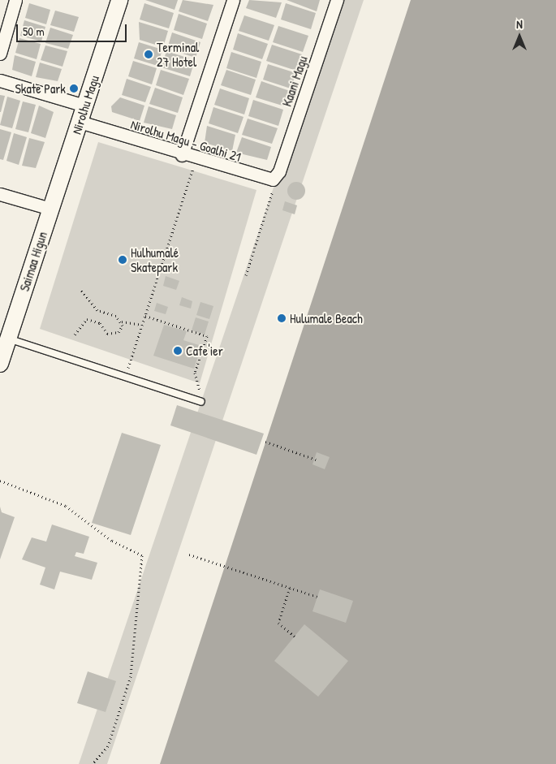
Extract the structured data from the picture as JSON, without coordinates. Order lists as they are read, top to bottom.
{
  "streets": {
    "street": [
      "Kaani Magu",
      "Nirolhu Magu",
      "Nirolhu Magu - Goalhi 21",
      "Saimaa Higun"
    ]
  },
  "crossings": [
    ["Kaani Magu", "Nirolhu Magu - Goalhi 21"],
    ["Nirolhu Magu", "Nirolhu Magu - Goalhi 21"],
    ["Nirolhu Magu", "Saimaa Higun"]
  ],
  "places": [
    "Terminal 27 Hotel",
    "Skate Park",
    "Hulhumalé Skatepark",
    "Hulumale Beach",
    "Cafe'ier"
  ],
  "scale_bar": "50 m",
  "north": "top"
}
